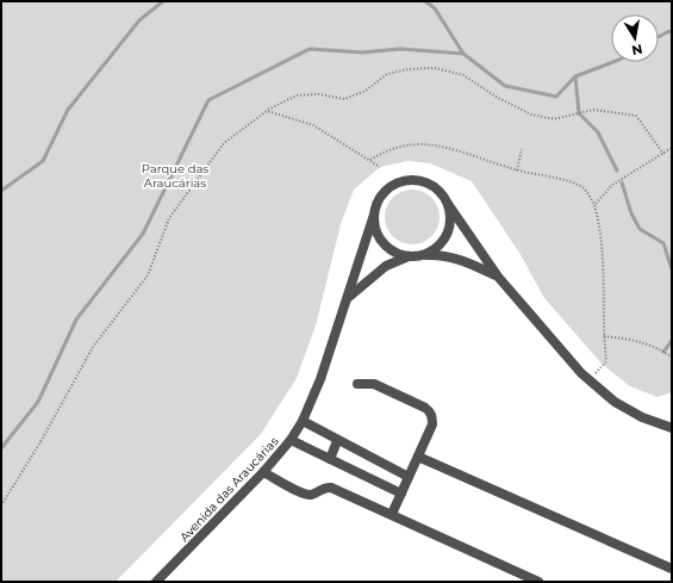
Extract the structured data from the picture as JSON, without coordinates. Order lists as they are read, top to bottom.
{
  "streets": {
    "street": ["Avenida das Araucárias"]
  },
  "parks": ["Parque das Araucárias"],
  "north": "bottom"
}
